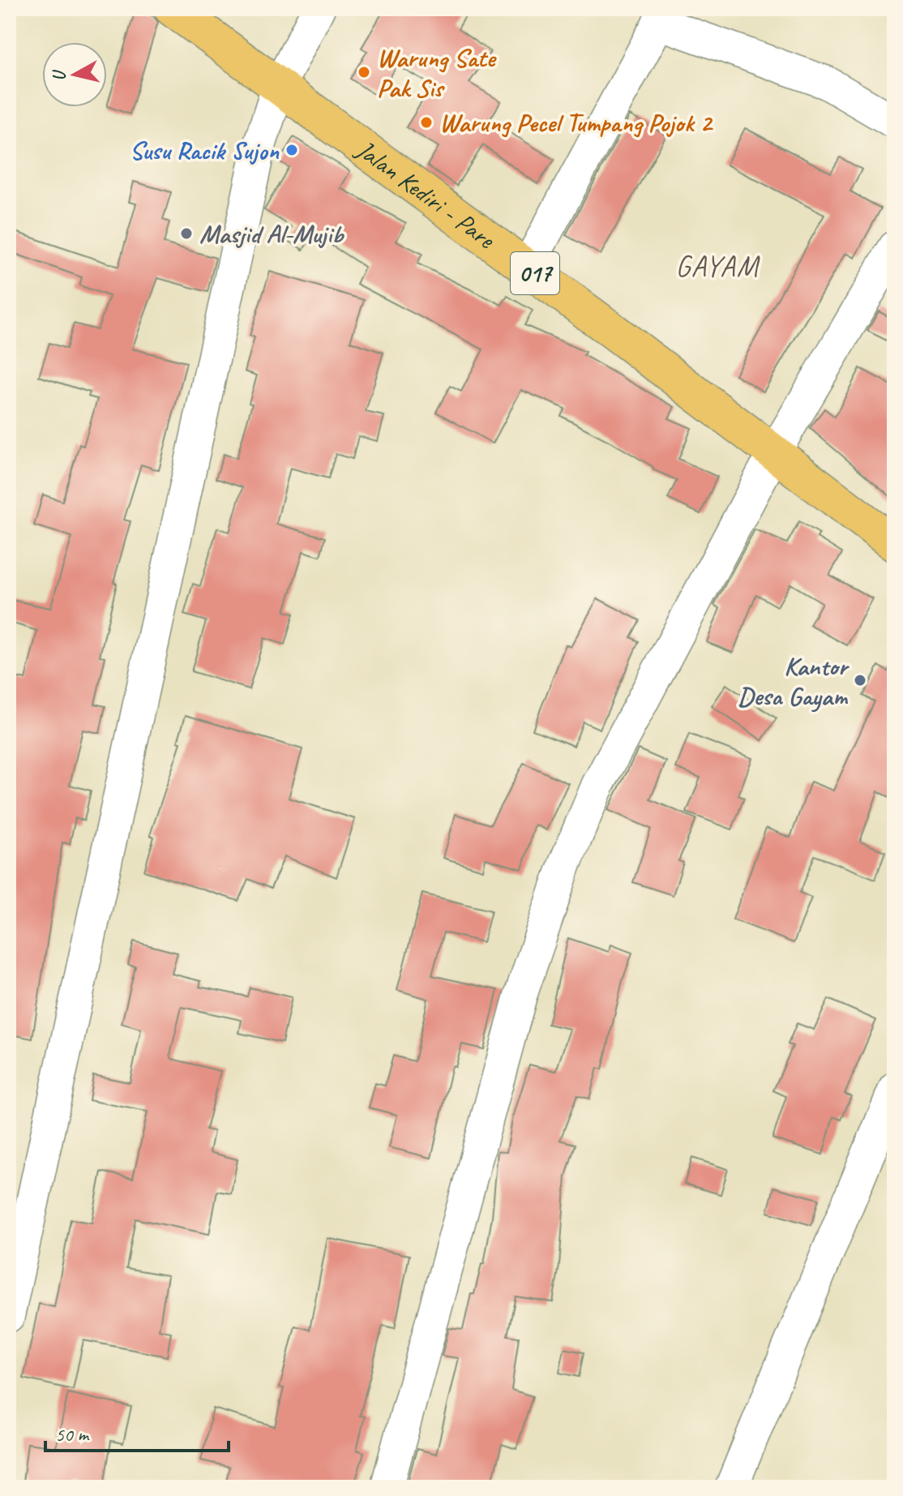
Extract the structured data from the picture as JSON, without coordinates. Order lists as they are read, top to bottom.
{
  "streets": {
    "main road": ["Jalan Kediri - Pare", "017"]
  },
  "districts": ["GAYAM"],
  "places": [
    "Warung Sate Pak Sis",
    "Warung Pecel Tumpang Pojok 2",
    "Susu Racik Sujon",
    "Masjid Al-Mujib",
    "Kantor Desa Gayam"
  ],
  "scale_bar": "50 m",
  "north": "left"
}
